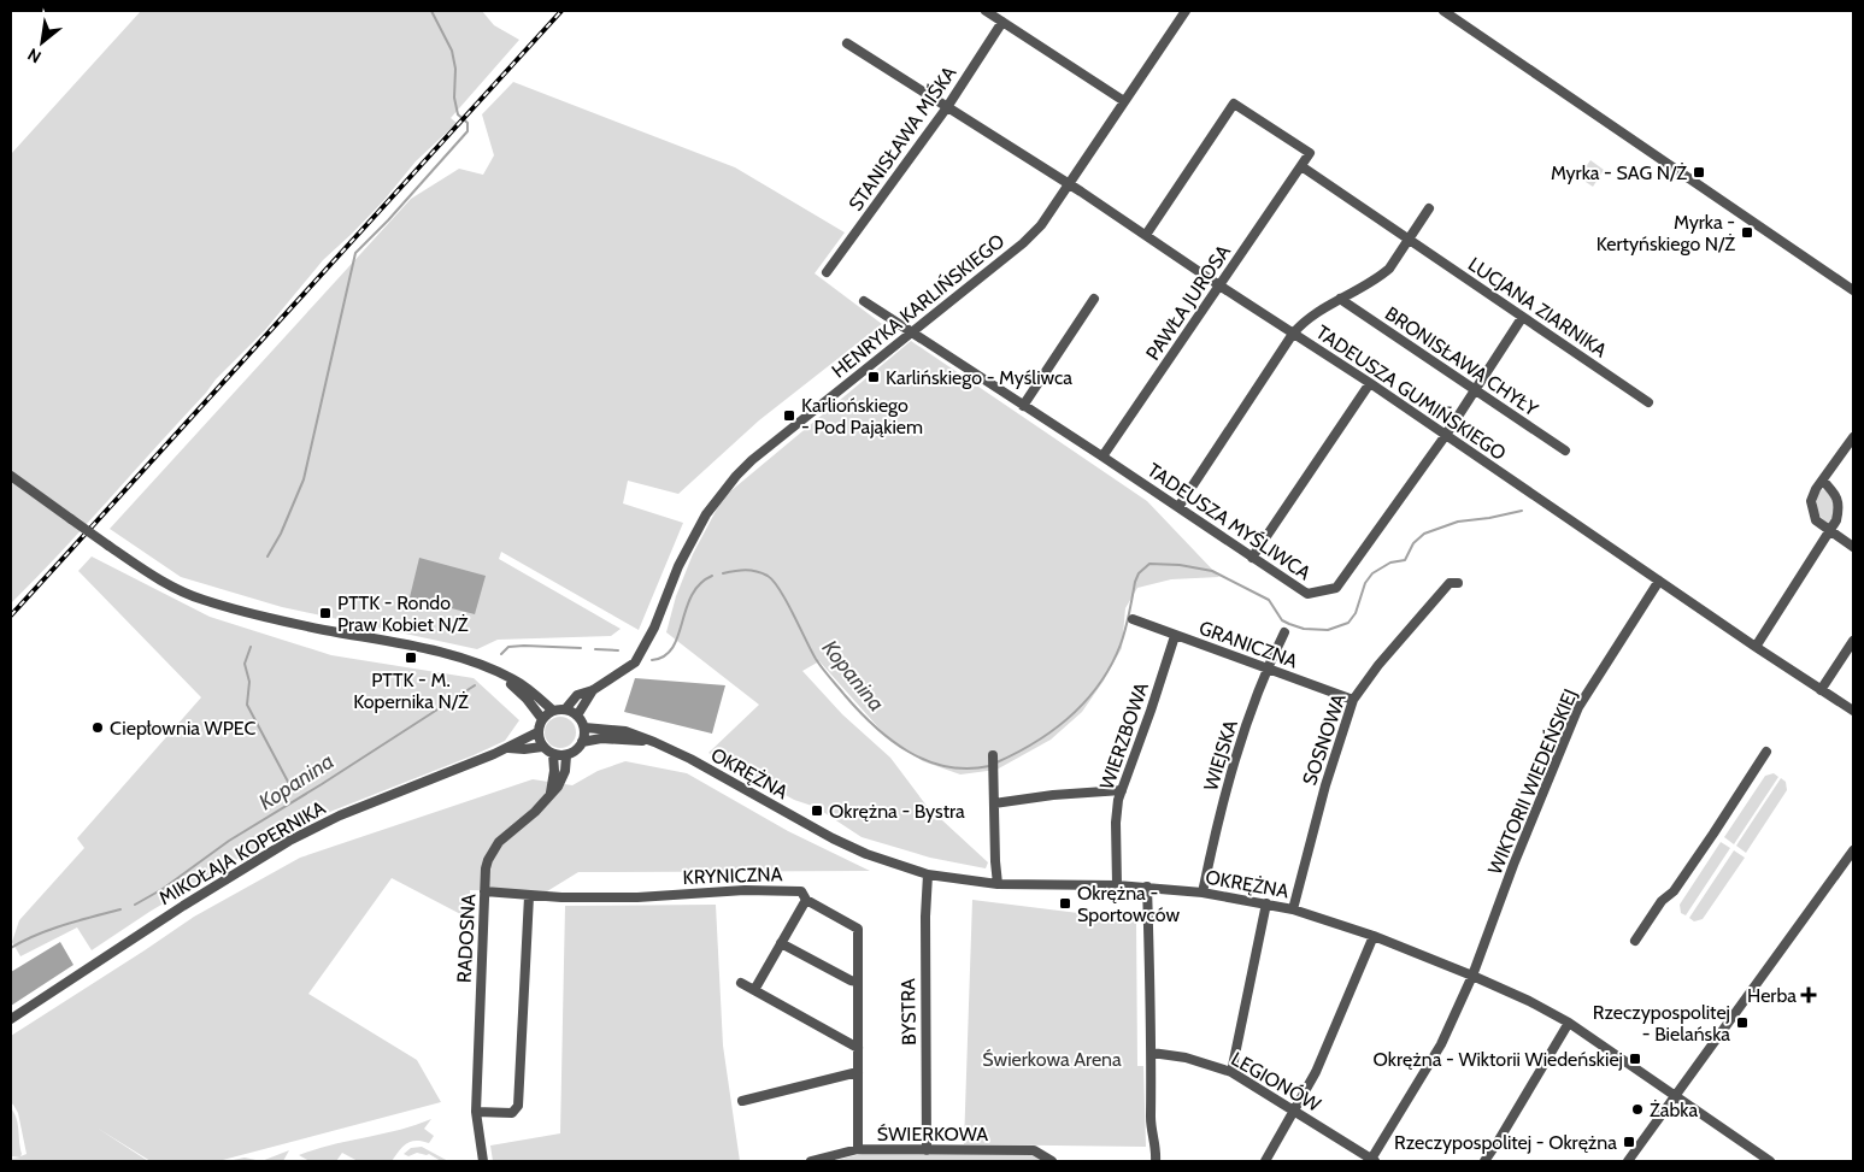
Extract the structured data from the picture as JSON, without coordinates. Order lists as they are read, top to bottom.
{
  "streets": {
    "street": [
      "STANISŁAWA MIŚKA",
      "PAWŁA JUROSA",
      "HENRYKA KARLIŃSKIEGO",
      "LUCJANA ZIARNIKA",
      "BRONISŁAWA CHYŁY",
      "TADEUSZA GUMIŃSKIEGO",
      "TADEUSZA MYŚLIWCA",
      "GRANICZNA",
      "WIERZBOWA",
      "SOSNOWA",
      "WIEJSKA",
      "OKRĘŻNA",
      "WIKTORII WIEDEŃSKIEJ",
      "MIKOŁAJA KOPERNIKA",
      "KRYNICZNA",
      "RADOSNA",
      "BYSTRA",
      "LEGIONÓW",
      "ŚWIERKOWA"
    ]
  },
  "crossings": [
    ["STANISŁAWA MIŚKA", "TADEUSZA GUMIŃSKIEGO"],
    ["PAWŁA JUROSA", "LUCJANA ZIARNIKA"],
    ["PAWŁA JUROSA", "TADEUSZA GUMIŃSKIEGO"],
    ["PAWŁA JUROSA", "TADEUSZA MYŚLIWCA"],
    ["HENRYKA KARLIŃSKIEGO", "TADEUSZA GUMIŃSKIEGO"],
    ["HENRYKA KARLIŃSKIEGO", "TADEUSZA MYŚLIWCA"],
    ["HENRYKA KARLIŃSKIEGO", "OKRĘŻNA"],
    ["HENRYKA KARLIŃSKIEGO", "MIKOŁAJA KOPERNIKA"],
    ["HENRYKA KARLIŃSKIEGO", "RADOSNA"],
    ["LUCJANA ZIARNIKA", "TADEUSZA MYŚLIWCA"],
    ["BRONISŁAWA CHYŁY", "TADEUSZA MYŚLIWCA"],
    ["TADEUSZA GUMIŃSKIEGO", "TADEUSZA MYŚLIWCA"],
    ["TADEUSZA GUMIŃSKIEGO", "WIKTORII WIEDEŃSKIEJ"],
    ["GRANICZNA", "WIERZBOWA"],
    ["GRANICZNA", "SOSNOWA"],
    ["GRANICZNA", "WIEJSKA"],
    ["WIERZBOWA", "OKRĘŻNA"],
    ["SOSNOWA", "OKRĘŻNA"],
    ["WIEJSKA", "OKRĘŻNA"],
    ["OKRĘŻNA", "WIKTORII WIEDEŃSKIEJ"],
    ["OKRĘŻNA", "MIKOŁAJA KOPERNIKA"],
    ["OKRĘŻNA", "RADOSNA"],
    ["OKRĘŻNA", "BYSTRA"],
    ["WIKTORII WIEDEŃSKIEJ", "LEGIONÓW"],
    ["MIKOŁAJA KOPERNIKA", "RADOSNA"],
    ["KRYNICZNA", "RADOSNA"],
    ["KRYNICZNA", "ŚWIERKOWA"],
    ["BYSTRA", "ŚWIERKOWA"]
  ],
  "water": ["Kopanina"],
  "parks": ["Świerkowa Arena"],
  "places": {
    "transit": [
      "Myrka - SAG N/Ż",
      "Myrka - Kertyńskiego N/Ż",
      "Karlińskiego - Myśliwca",
      "Karliońskiego - Pod Pająkiem",
      "PTTK - Rondo Praw Kobiet N/Ż",
      "PTTK - M. Kopernika N/Ż",
      "Okrężna - Bystra",
      "Okrężna - Sportowców",
      "Rzeczypospolitej - Bielańska",
      "Okrężna - Wiktorii Wiedeńskiej",
      "Rzeczypospolitej - Okrężna"
    ],
    "other": ["Ciepłownia WPEC", "Żabka"],
    "health": ["Herba"]
  },
  "north": "bottom left"
}
